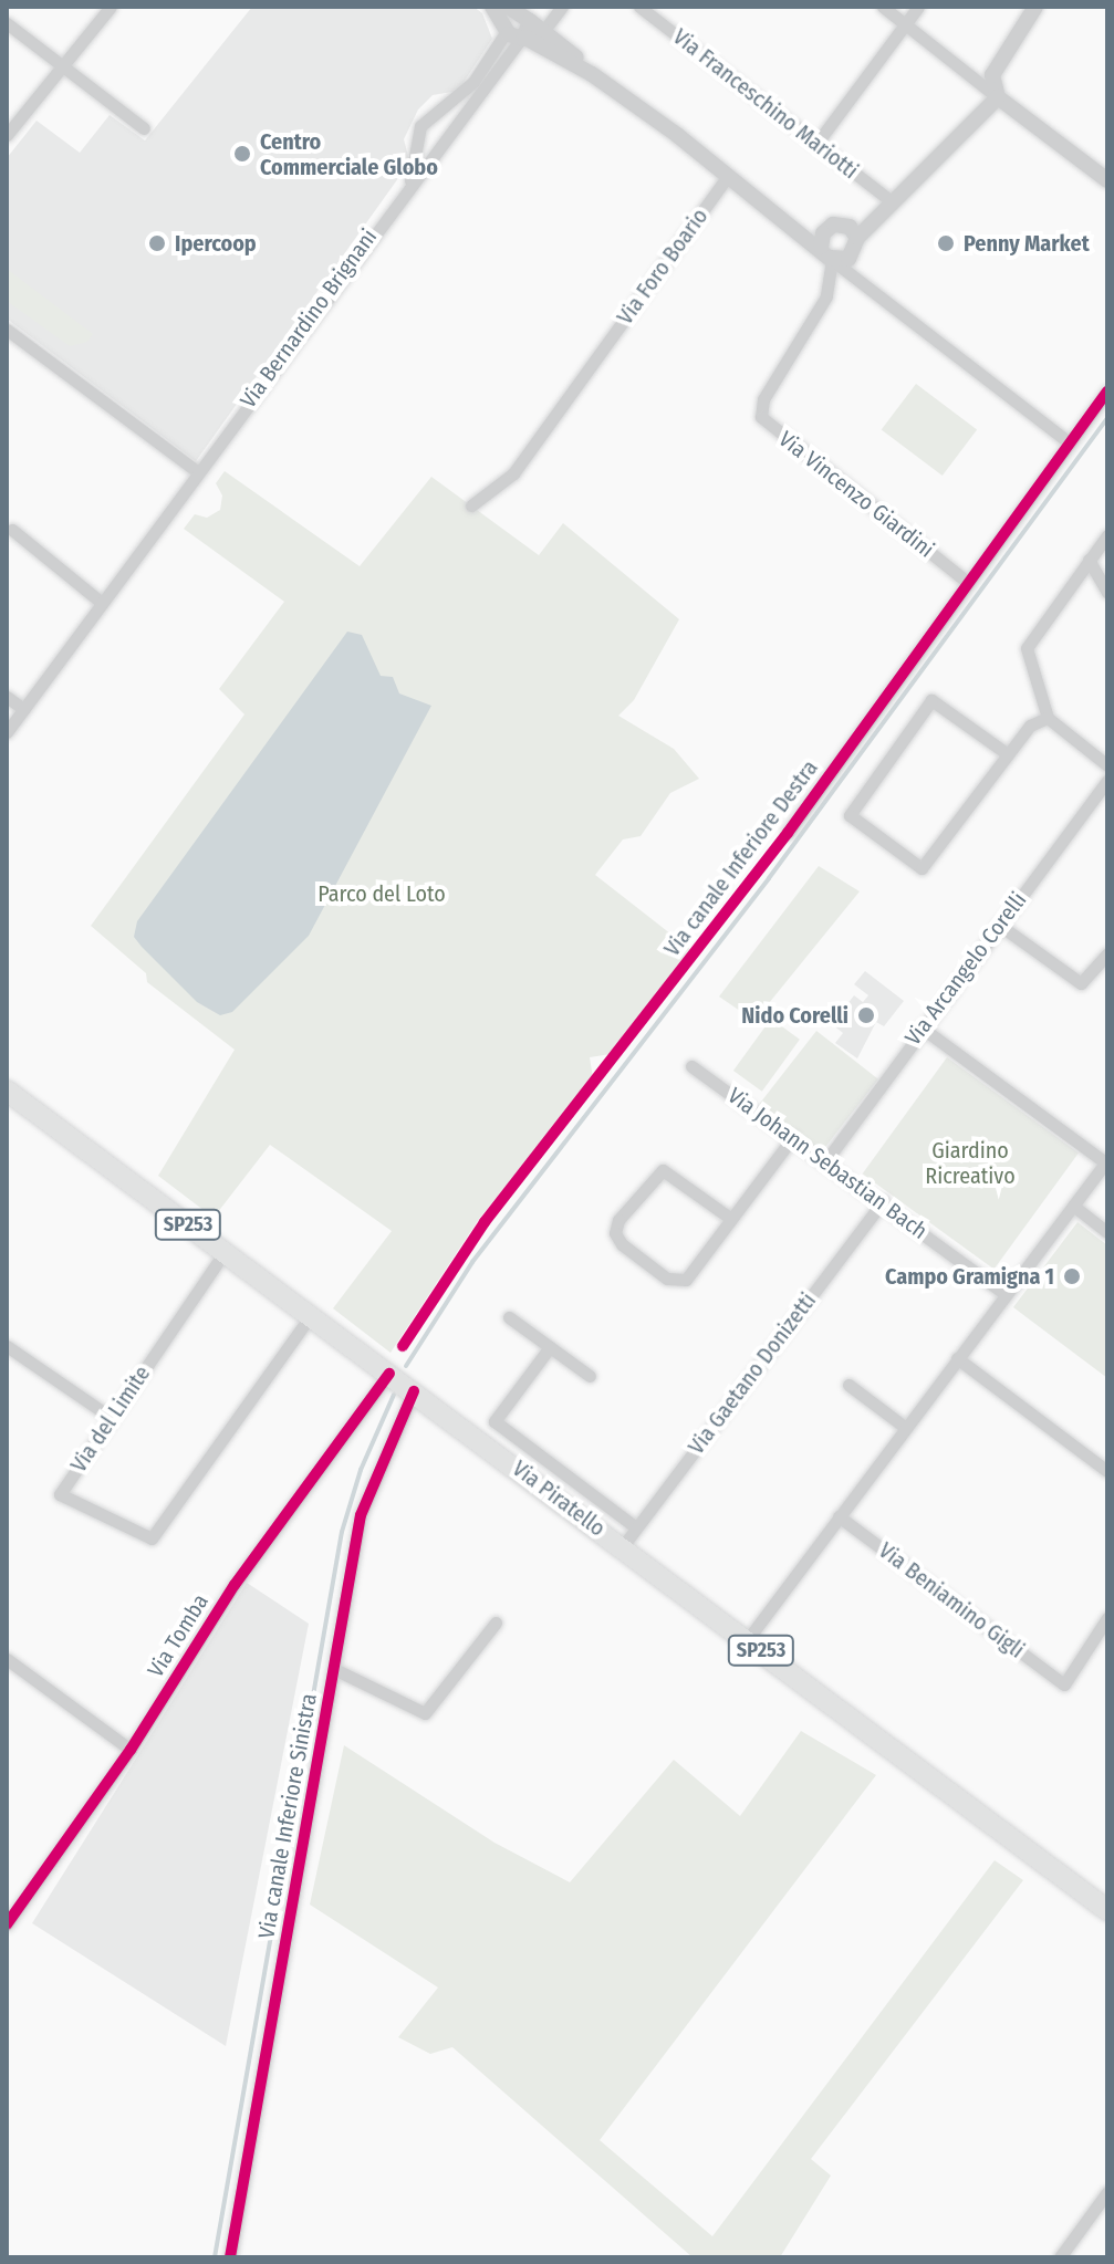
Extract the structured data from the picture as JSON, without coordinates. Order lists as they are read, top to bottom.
{
  "streets": {
    "main road": ["SP253", "Via Piratello"],
    "street": [
      "Via Franceschino Mariotti",
      "Via Foro Boario",
      "Via Bernardino Brignani",
      "Via Vincenzo Giardini",
      "Via canale Inferiore Destra",
      "Via Arcangelo Corelli",
      "Via Johann Sebastian Bach",
      "Via Gaetano Donizetti",
      "Via del Limite",
      "Via Beniamino Gigli",
      "Via Tomba",
      "Via canale Inferiore Sinistra"
    ]
  },
  "crossings": [
    ["Via Vincenzo Giardini", "Via canale Inferiore Destra"],
    ["Via Arcangelo Corelli", "Via Johann Sebastian Bach"],
    ["Via Johann Sebastian Bach", "Via Gaetano Donizetti"],
    ["Via Gaetano Donizetti", "Via Piratello"],
    ["Via del Limite", "Via Piratello"],
    ["Via Piratello", "Via Tomba"],
    ["Via Piratello", "Via canale Inferiore Sinistra"]
  ],
  "parks": ["Parco del Loto", "Giardino Ricreativo"],
  "places": [
    "Centro Commerciale Globo",
    "Ipercoop",
    "Penny Market",
    "Nido Corelli",
    "Campo Gramigna 1"
  ]
}
